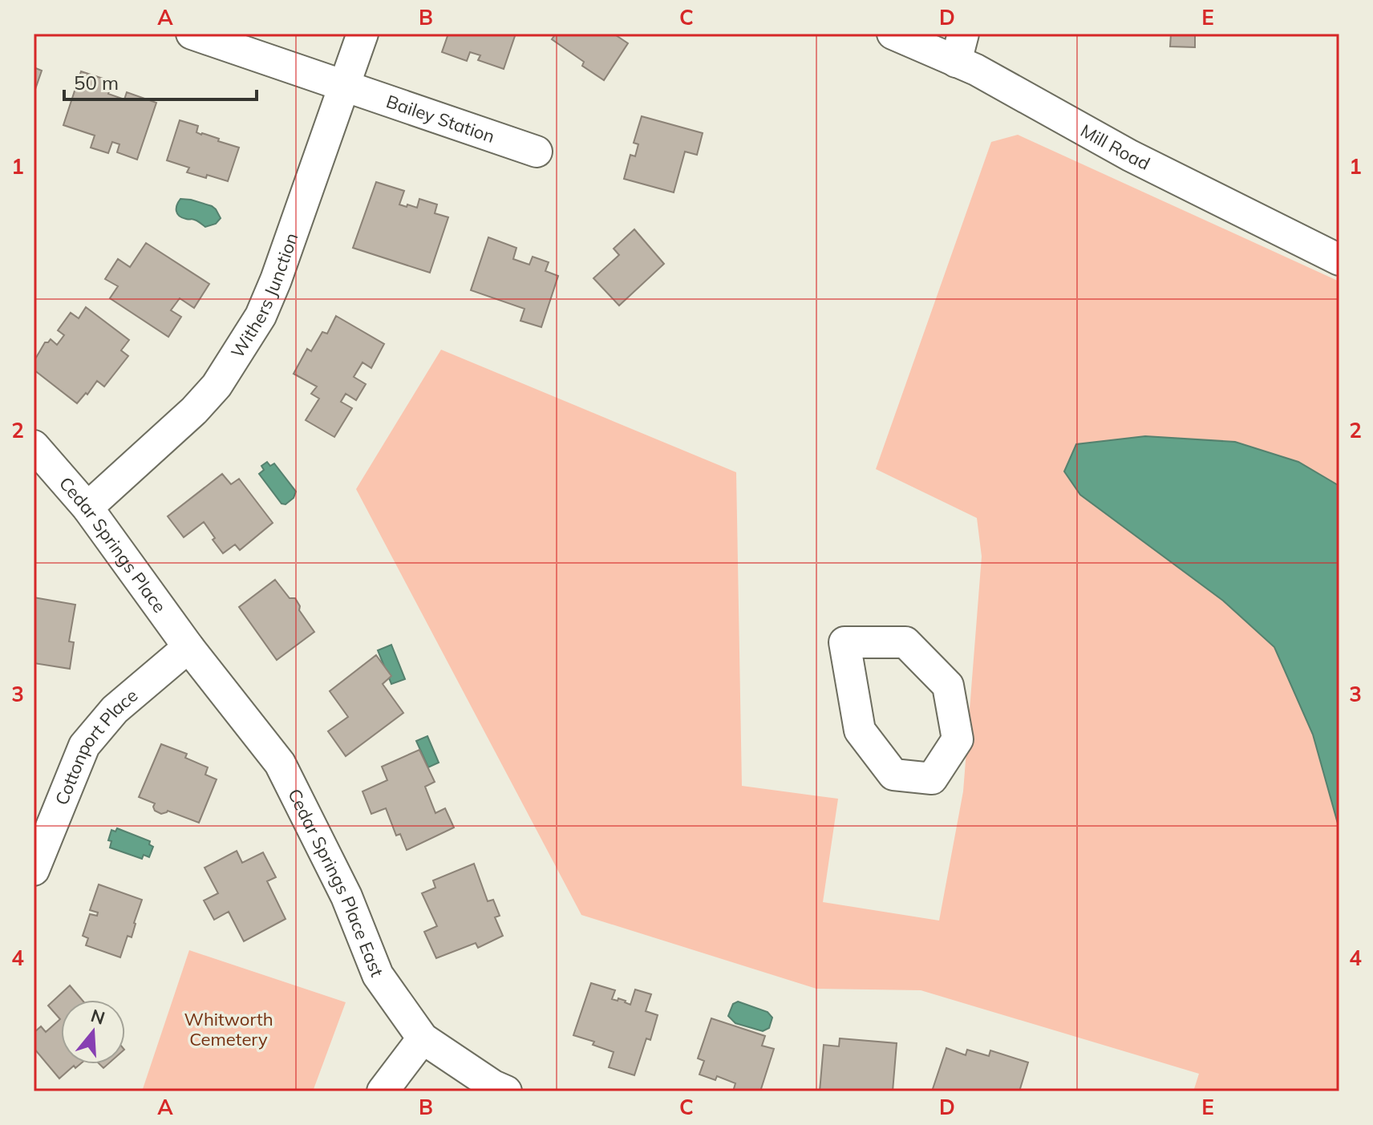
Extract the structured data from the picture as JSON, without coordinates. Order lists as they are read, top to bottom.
{
  "streets": {
    "street": [
      "Bailey Station",
      "Mill Road",
      "Withers Junction",
      "Cedar Springs Place",
      "Cottonport Place",
      "Cedar Springs Place East"
    ]
  },
  "crossings": [
    ["Bailey Station", "Withers Junction"],
    ["Withers Junction", "Cedar Springs Place"],
    ["Cedar Springs Place", "Cottonport Place"],
    ["Cedar Springs Place", "Cedar Springs Place East"],
    ["Cottonport Place", "Cedar Springs Place East"]
  ],
  "parks": ["Whitworth Cemetery"],
  "scale_bar": "50 m",
  "north": "top",
  "grid": {
    "columns": [
      "A",
      "B",
      "C",
      "D",
      "E"
    ],
    "rows": [
      "1",
      "2",
      "3",
      "4"
    ]
  }
}
